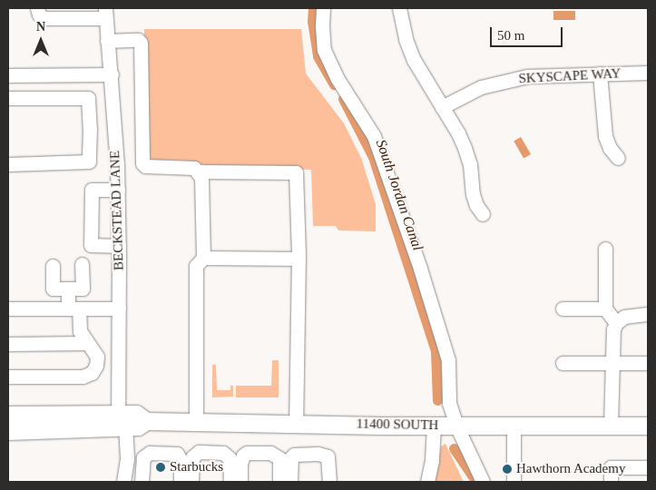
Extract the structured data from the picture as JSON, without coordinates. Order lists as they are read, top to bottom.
{
  "streets": {
    "main road": ["11400 SOUTH"],
    "street": ["SKYSCAPE WAY", "BECKSTEAD LANE"]
  },
  "crossings": [
    ["BECKSTEAD LANE", "11400 SOUTH"]
  ],
  "water": ["South Jordan Canal"],
  "places": ["Starbucks", "Hawthorn Academy"],
  "scale_bar": "50 m",
  "north": "top"
}
